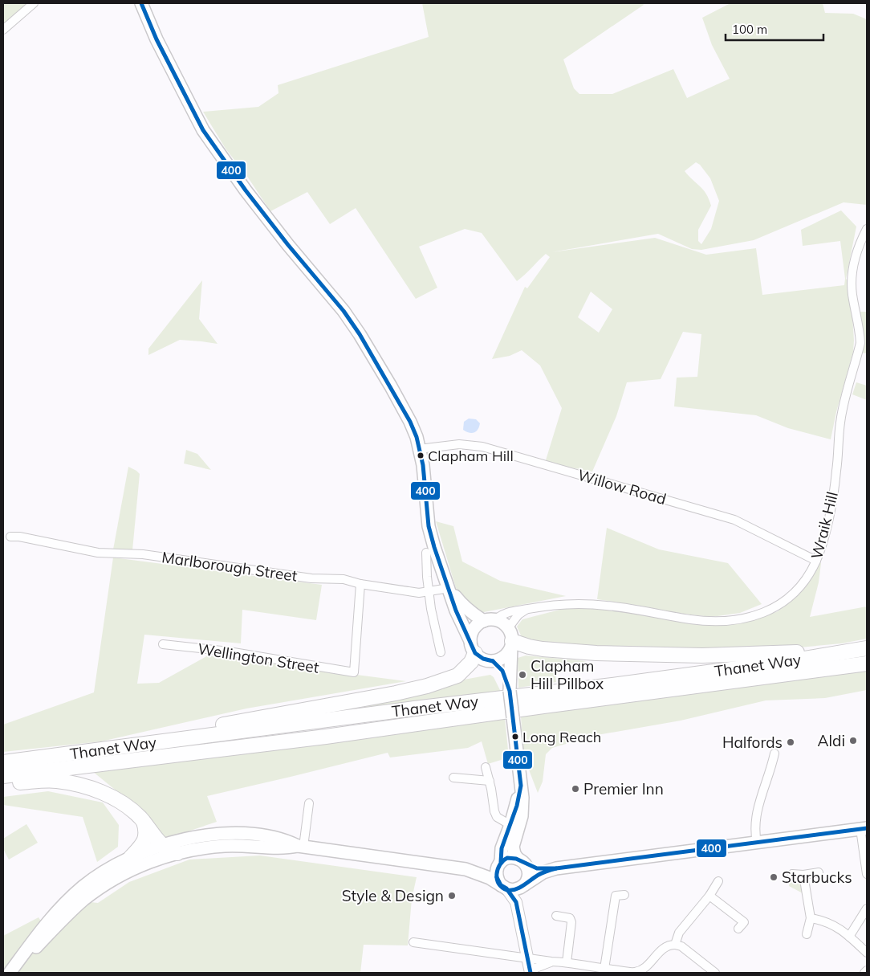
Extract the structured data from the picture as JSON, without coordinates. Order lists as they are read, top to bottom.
{
  "streets": {
    "highway": ["Thanet Way"],
    "street": [
      "Willow Road",
      "Wraik Hill",
      "Marlborough Street",
      "Wellington Street"
    ]
  },
  "crossings": [
    ["Willow Road", "Wraik Hill"],
    ["Marlborough Street", "Wellington Street"]
  ],
  "places": [
    "Clapham Hill",
    "Clapham Hill Pillbox",
    "Long Reach",
    "Aldi",
    "Halfords",
    "Premier Inn",
    "Starbucks",
    "Style & Design"
  ],
  "lines": ["transit line 400"],
  "scale_bar": "100 m"
}
